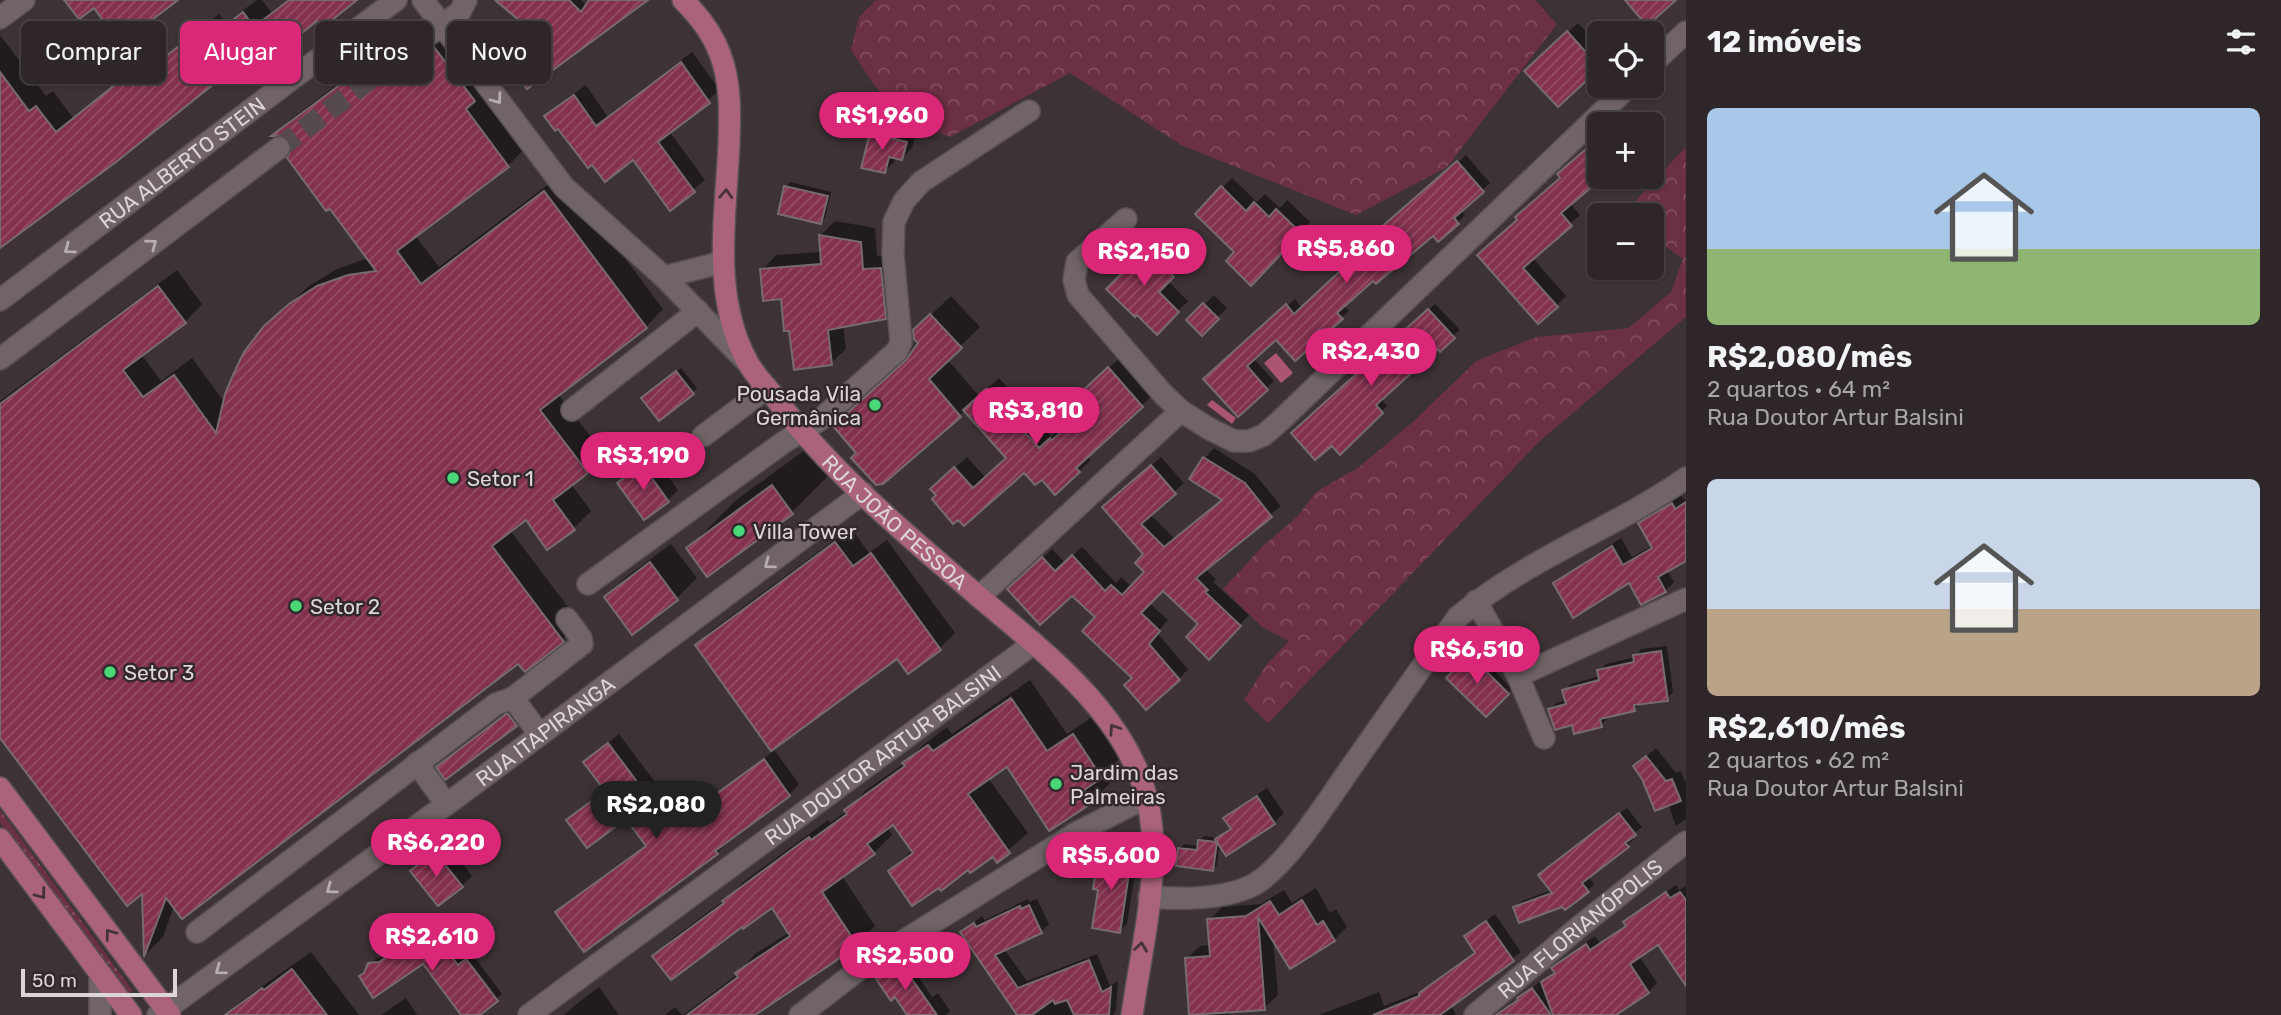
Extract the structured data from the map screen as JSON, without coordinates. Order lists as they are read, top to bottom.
{
  "streets": {
    "main road": ["RUA JOÃO PESSOA"],
    "street": [
      "RUA ALBERTO STEIN",
      "RUA ITAPIRANGA",
      "RUA DOUTOR ARTUR BALSINI",
      "RUA FLORIANÓPOLIS"
    ]
  },
  "crossings": [
    ["RUA JOÃO PESSOA", "RUA ITAPIRANGA"],
    ["RUA JOÃO PESSOA", "RUA DOUTOR ARTUR BALSINI"]
  ],
  "one_way": ["RUA JOÃO PESSOA"],
  "places": [
    "Pousada Vila Germânica",
    "Setor 1",
    "Villa Tower",
    "Setor 2",
    "Setor 3",
    "Jardim das Palmeiras"
  ],
  "scale_bar": "50 m",
  "page": {
    "heading": "12 imóveis",
    "map_buttons": ["+", "−"],
    "chip": [
      "Comprar",
      "Alugar",
      "Filtros",
      "Novo"
    ],
    "list": [
      {
        "name": "R$2,080/mês",
        "note": "2 quartos · 64 m² · Rua Doutor Artur Balsini"
      },
      {
        "name": "R$2,610/mês",
        "note": "2 quartos · 62 m² · Rua Doutor Artur Balsini"
      }
    ],
    "price": [
      "R$1,960",
      "R$5,860",
      "R$2,150",
      "R$2,430",
      "R$3,810",
      "R$3,190",
      "R$6,510",
      "R$2,080",
      "R$6,220",
      "R$5,600",
      "R$2,610",
      "R$2,500"
    ],
    "scale": "50 m"
  }
}
